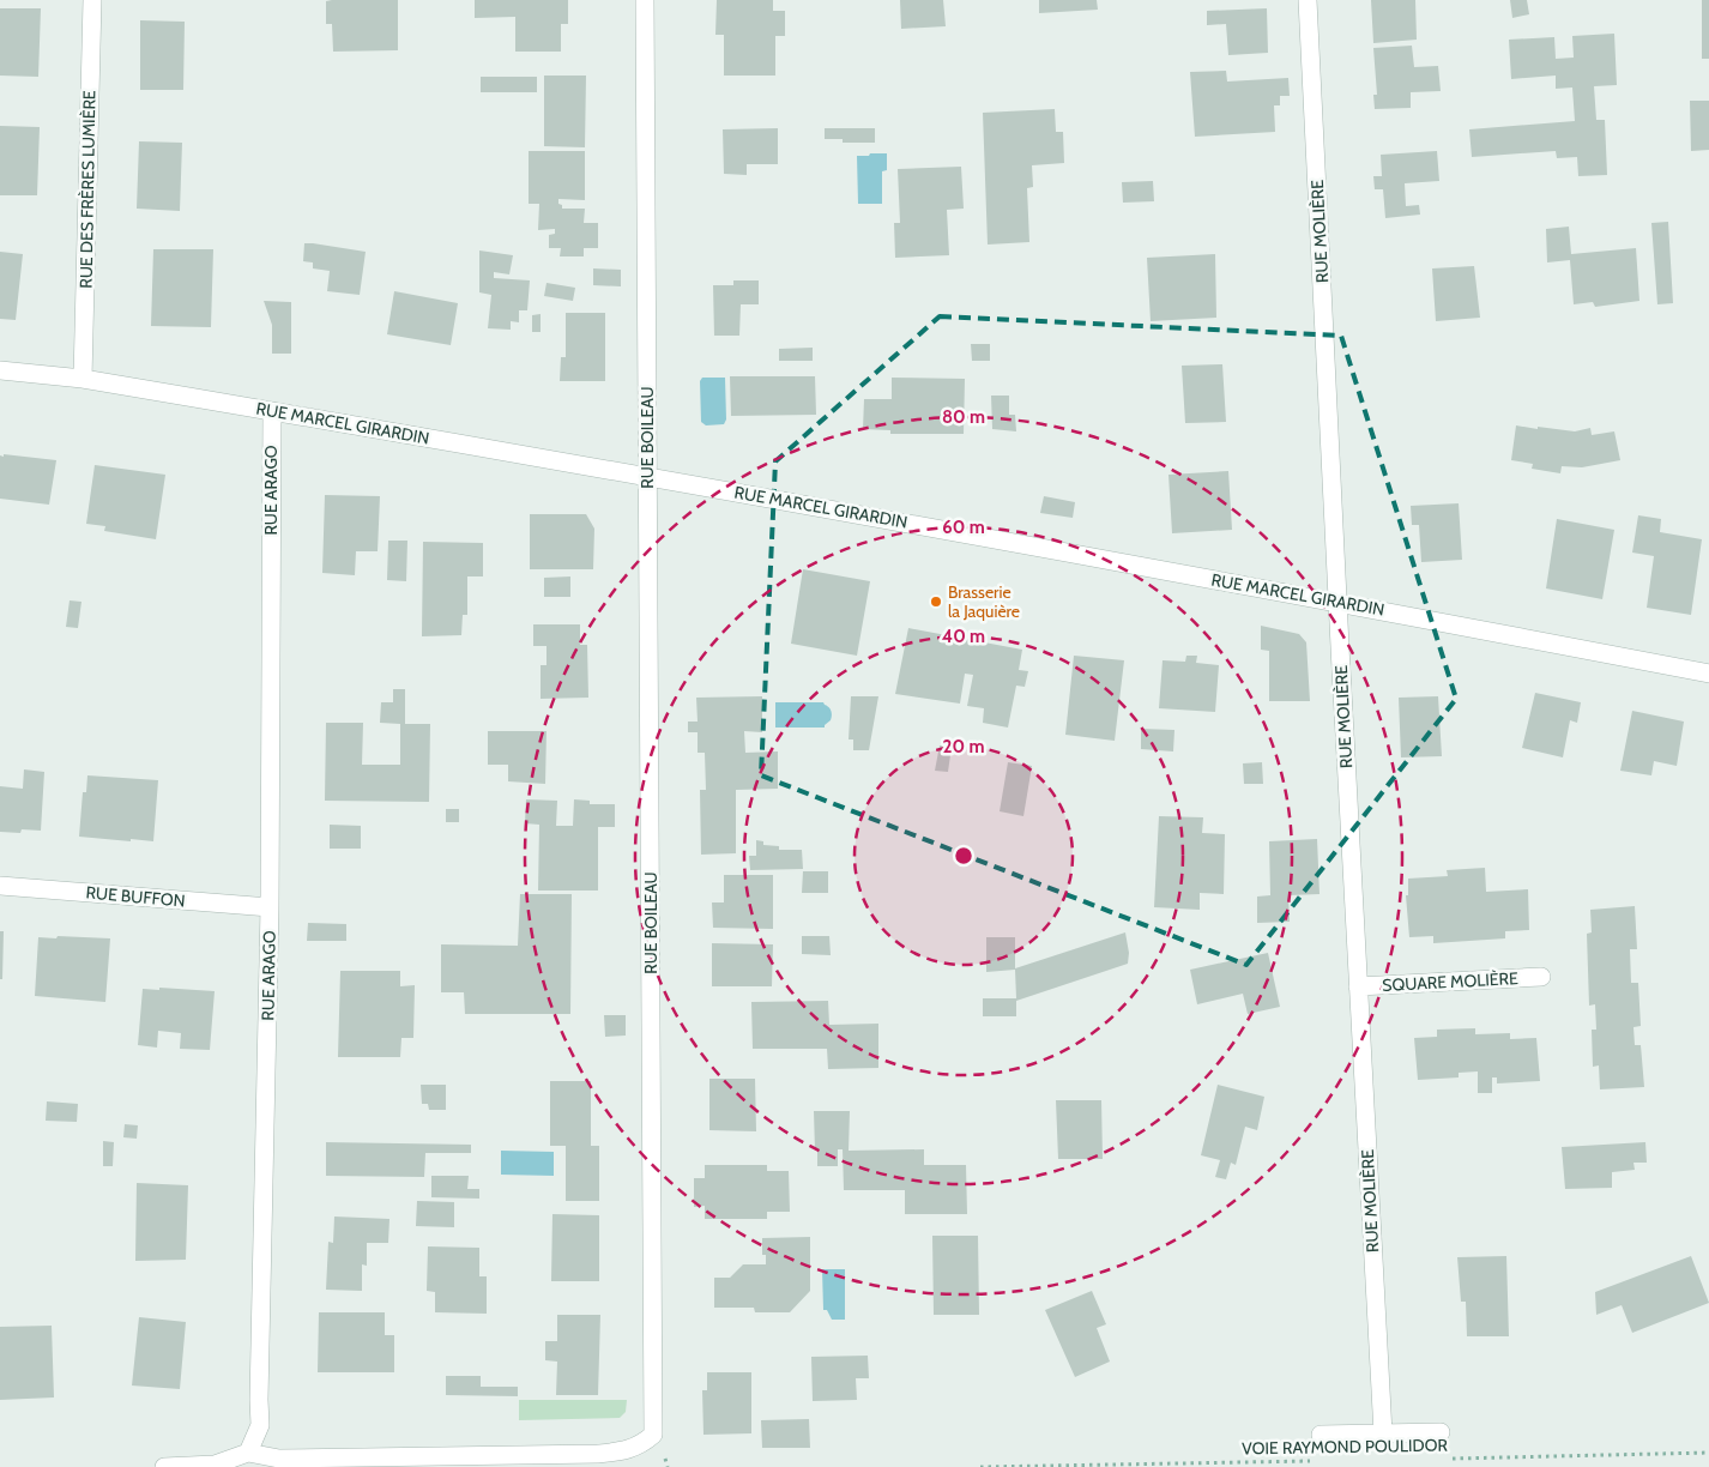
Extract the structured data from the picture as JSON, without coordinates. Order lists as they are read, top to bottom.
{
  "streets": {
    "street": [
      "RUE DES FRÈRES LUMIÈRE",
      "RUE MOLIÈRE",
      "RUE MARCEL GIRARDIN",
      "RUE BOILEAU",
      "RUE ARAGO",
      "RUE BUFFON",
      "SQUARE MOLIÈRE"
    ],
    "path": ["VOIE RAYMOND POULIDOR"]
  },
  "crossings": [
    ["RUE DES FRÈRES LUMIÈRE", "RUE MARCEL GIRARDIN"],
    ["RUE MOLIÈRE", "RUE MARCEL GIRARDIN"],
    ["RUE MOLIÈRE", "SQUARE MOLIÈRE"],
    ["RUE MARCEL GIRARDIN", "RUE BOILEAU"],
    ["RUE MARCEL GIRARDIN", "RUE ARAGO"],
    ["RUE BOILEAU", "RUE ARAGO"],
    ["RUE ARAGO", "RUE BUFFON"]
  ],
  "places": ["Brasserie la Jaquière"],
  "rings": [
    "80 m",
    "60 m",
    "40 m",
    "20 m"
  ]
}
